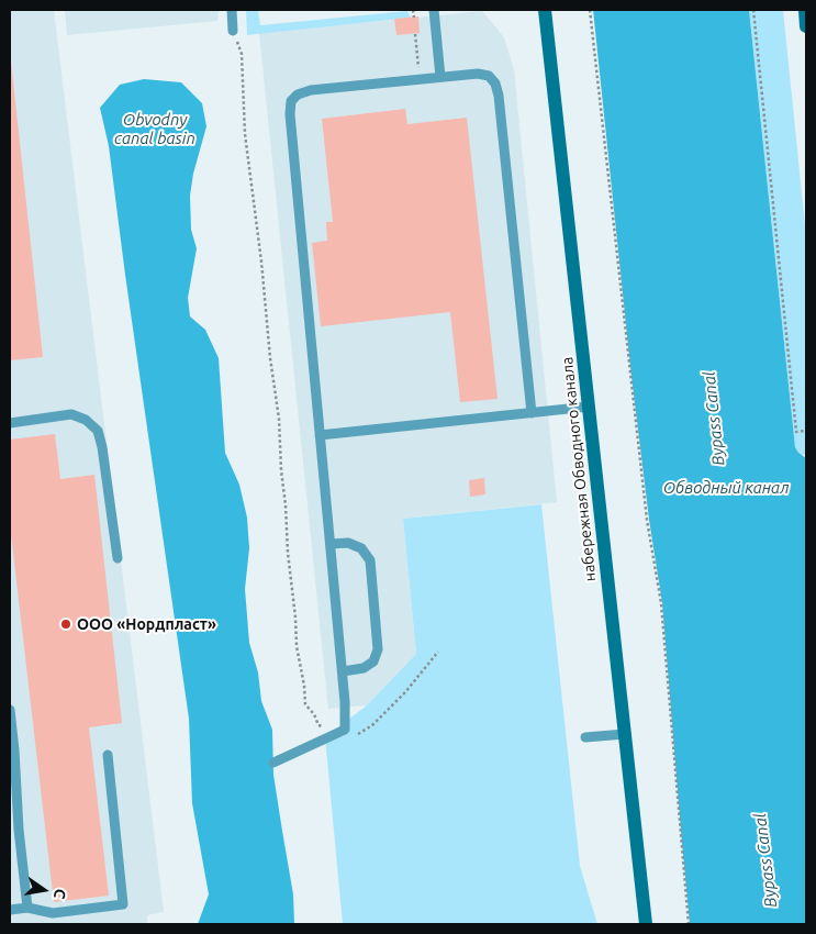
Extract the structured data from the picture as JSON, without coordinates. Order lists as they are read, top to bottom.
{
  "streets": {
    "main road": ["набережная Обводного канала"]
  },
  "water": ["Obvodny canal basin", "Bypass Canal", "Обводный канал"],
  "places": ["ООО «Нордпласт»"],
  "north": "right"
}
